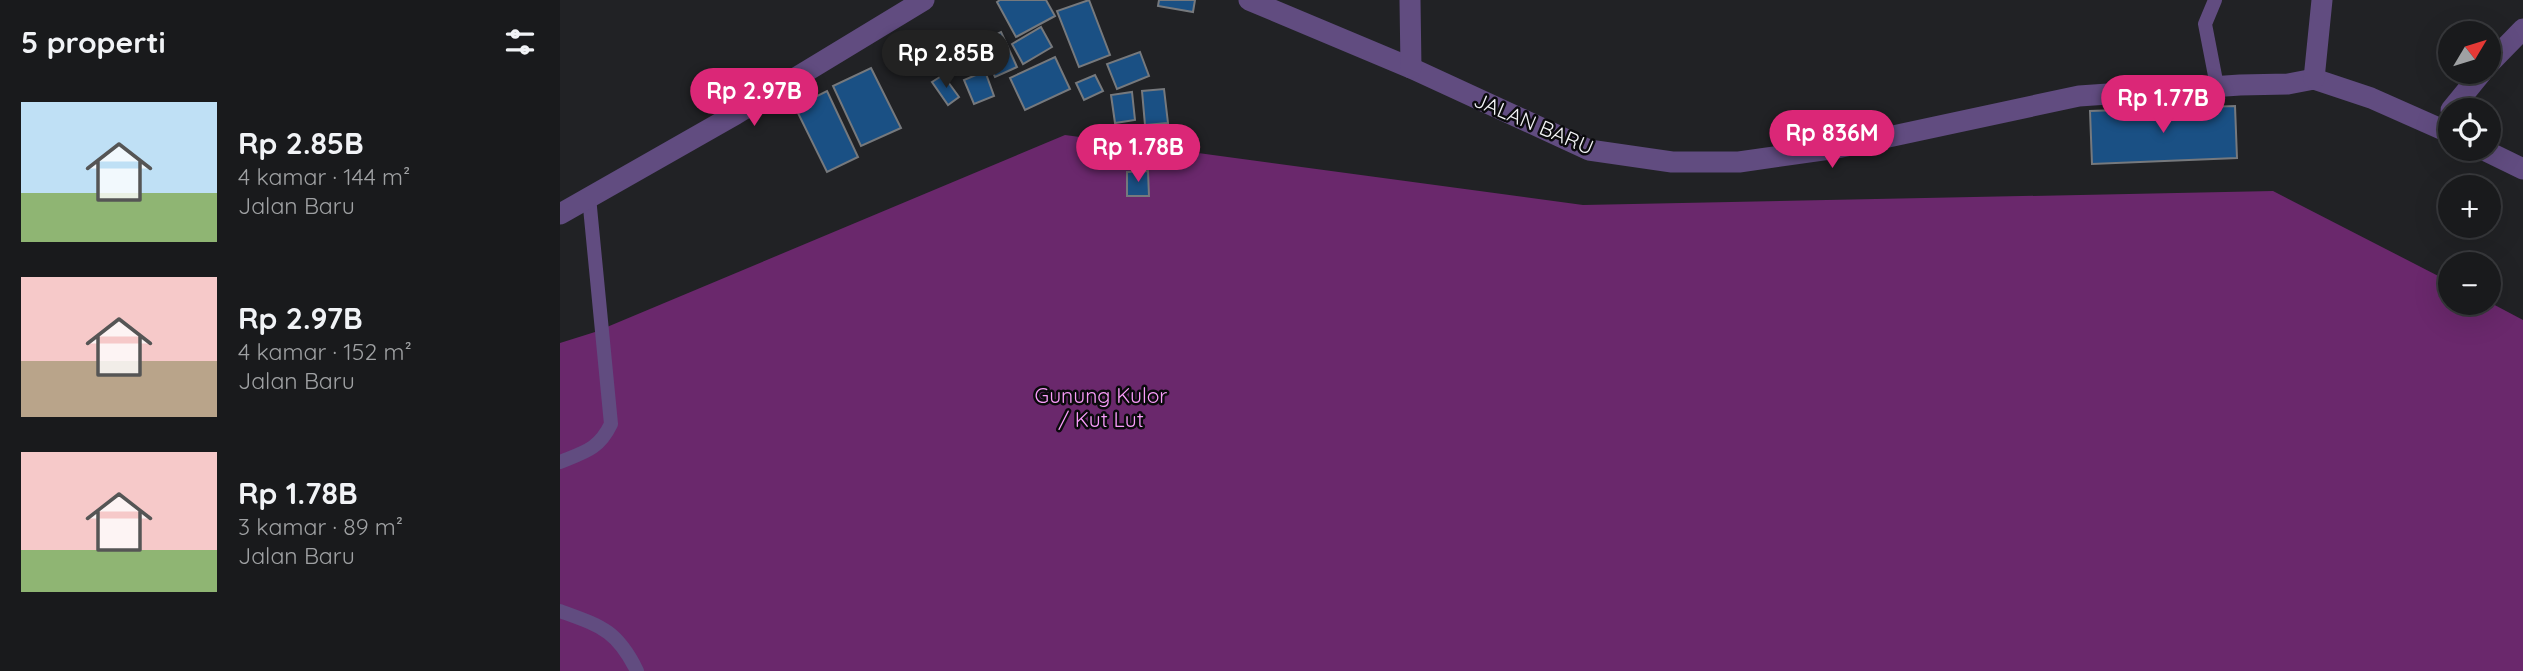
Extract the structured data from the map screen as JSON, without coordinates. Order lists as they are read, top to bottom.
{
  "streets": {
    "street": ["JALAN BARU"]
  },
  "parks": ["Gunung Kulor / Kut Lut"],
  "north": "top right",
  "page": {
    "heading": "5 properti",
    "map_buttons": ["+", "−"],
    "price": [
      "Rp 2.85B",
      "Rp 2.97B",
      "Rp 1.77B",
      "Rp 836M",
      "Rp 1.78B"
    ],
    "list": [
      {
        "name": "Rp 2.85B",
        "note": "4 kamar · 144 m² · Jalan Baru"
      },
      {
        "name": "Rp 2.97B",
        "note": "4 kamar · 152 m² · Jalan Baru"
      },
      {
        "name": "Rp 1.78B",
        "note": "3 kamar · 89 m² · Jalan Baru"
      }
    ]
  }
}
